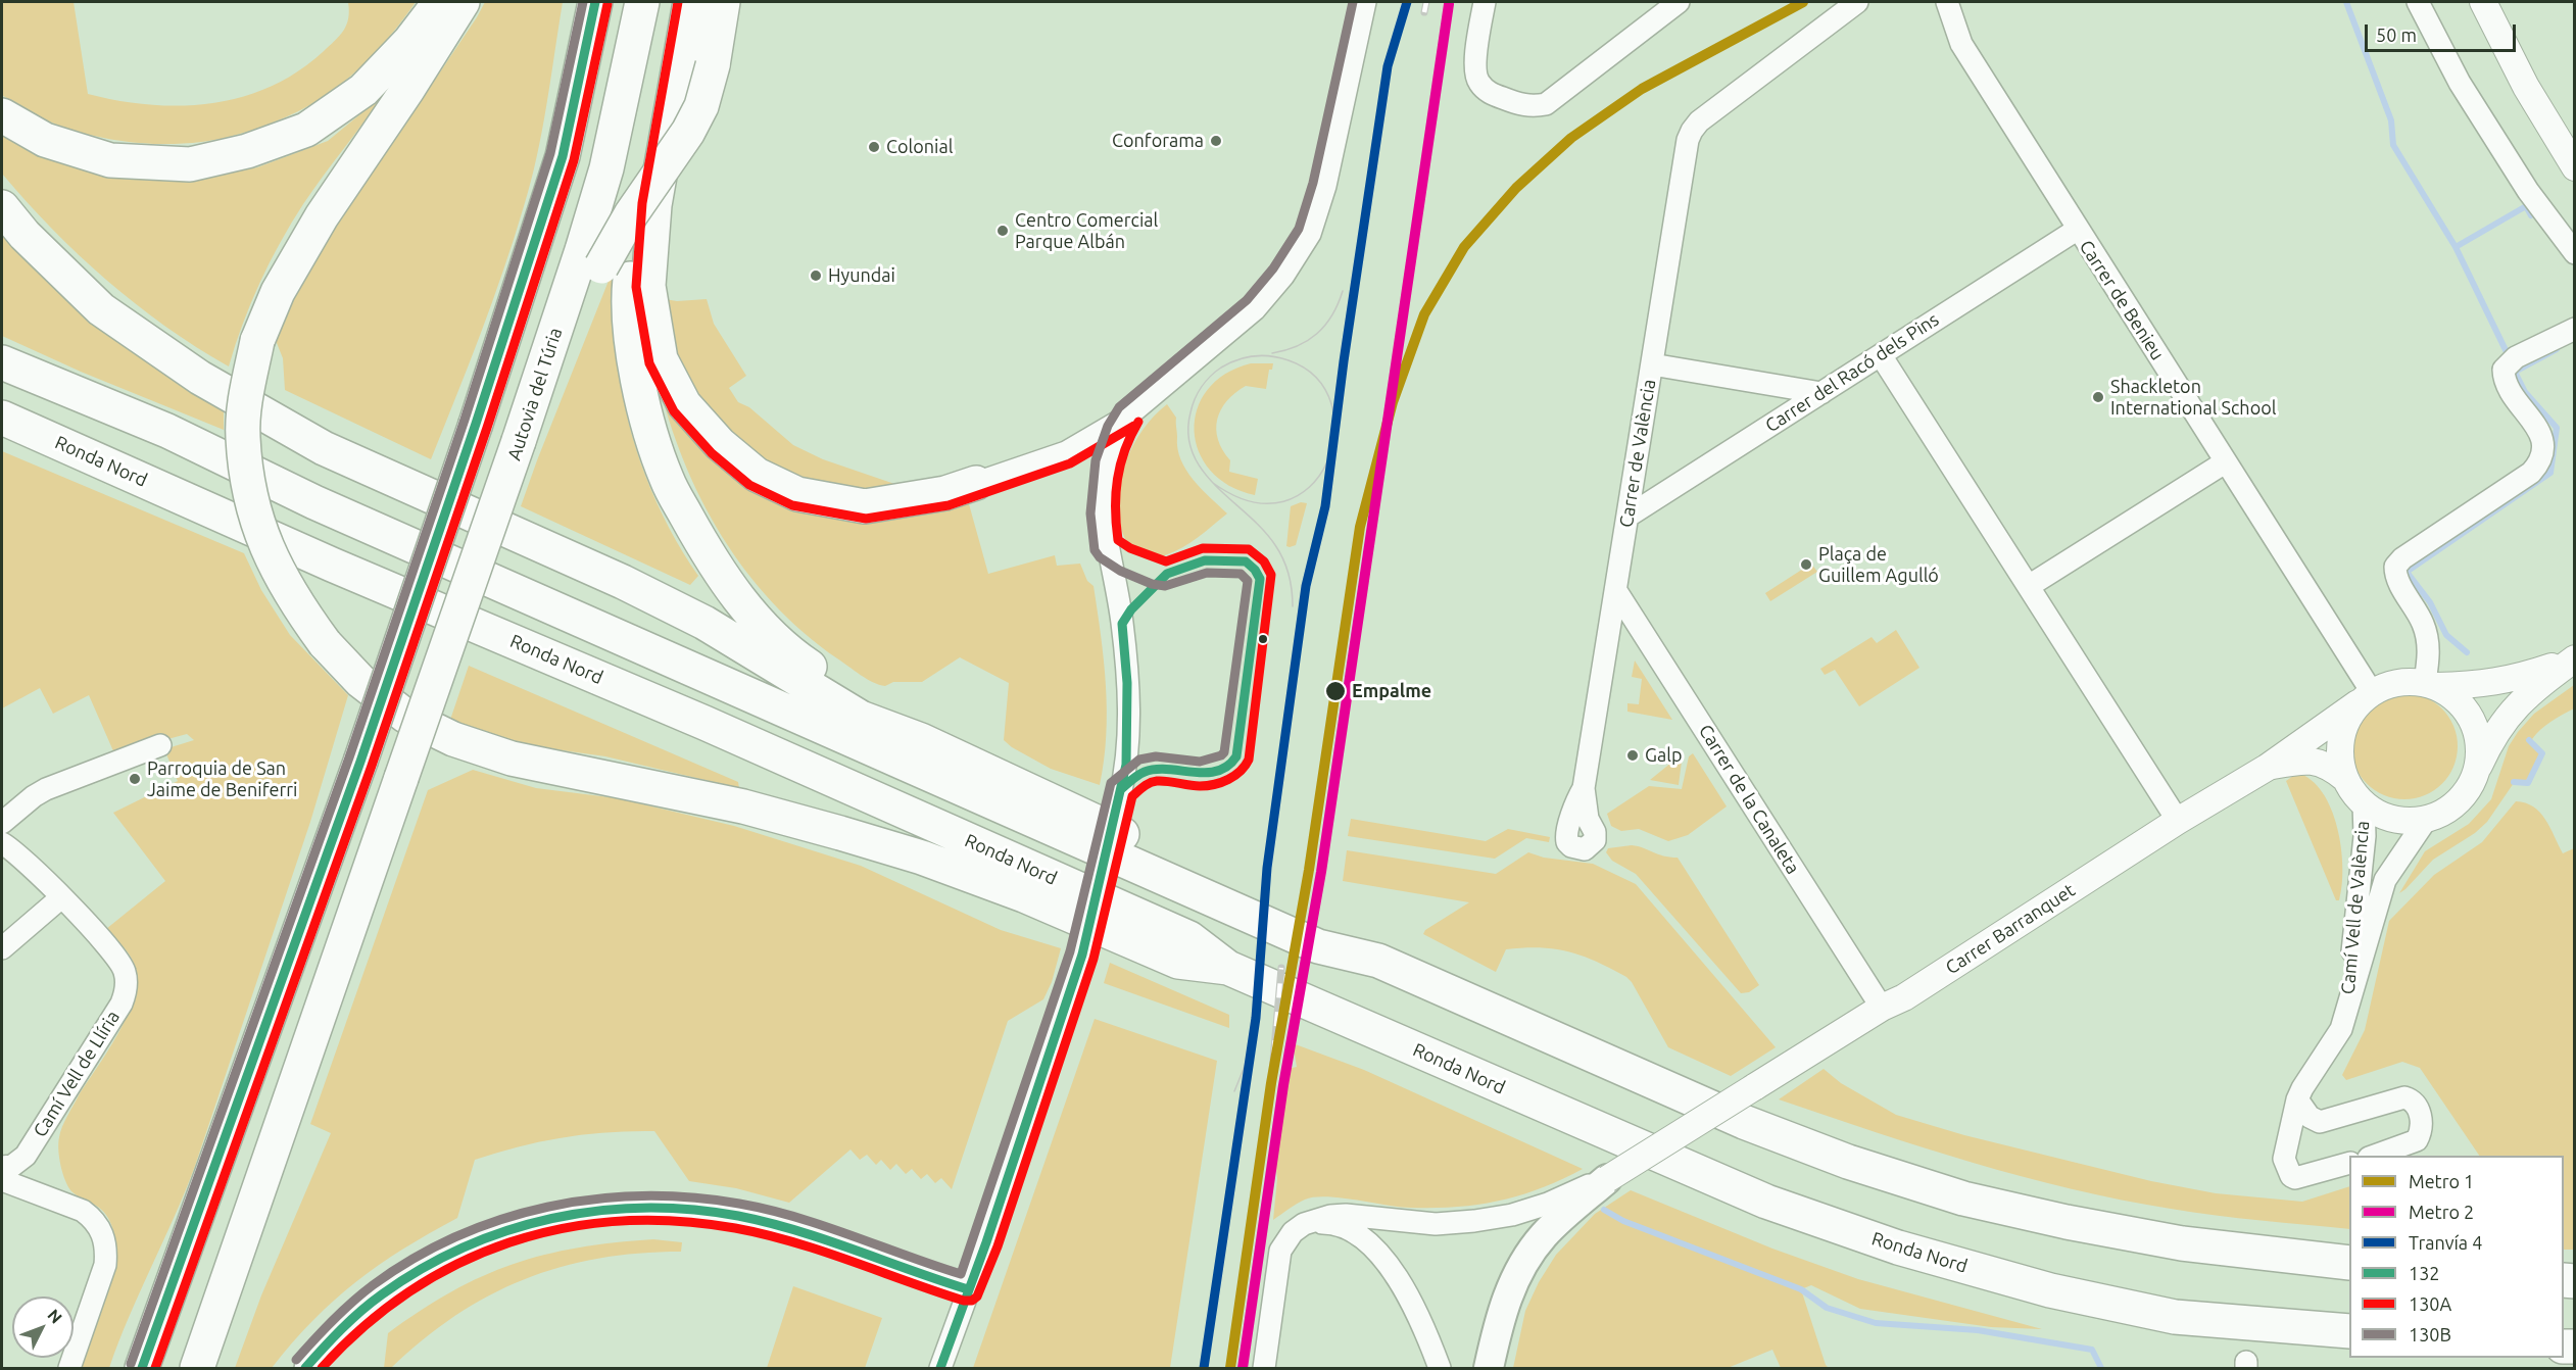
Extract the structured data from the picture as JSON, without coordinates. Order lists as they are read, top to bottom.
{
  "streets": {
    "main road": ["Autovia del Túria", "Ronda Nord"],
    "street": [
      "Carrer de Benieu",
      "Carrer del Racó dels Pins",
      "Carrer de València",
      "Carrer de la Canaleta",
      "Camí Vell de València",
      "Carrer Barranquet",
      "Camí Vell de Llíria"
    ]
  },
  "crossings": [
    ["Carrer de Benieu", "Carrer del Racó dels Pins"],
    ["Carrer de Benieu", "Camí Vell de València"],
    ["Carrer de Benieu", "Carrer Barranquet"],
    ["Carrer del Racó dels Pins", "Carrer de València"],
    ["Carrer de València", "Carrer de la Canaleta"],
    ["Carrer de la Canaleta", "Carrer Barranquet"],
    ["Camí Vell de València", "Carrer Barranquet"]
  ],
  "places": [
    "Conforama",
    "Colonial",
    "Centro Comercial Parque Albán",
    "Hyundai",
    "Shackleton International School",
    "Plaça de Guillem Agulló",
    "Empalme",
    "Galp",
    "Parroquia de San Jaime de Beniferri"
  ],
  "lines": [
    "metro line 1",
    "tram line 4",
    "transit line 132",
    "transit line 130A",
    "transit line 130B",
    "metro line 2"
  ],
  "legend": [
    "Metro 1",
    "Metro 2",
    "Tranvía 4",
    "132",
    "130A",
    "130B"
  ],
  "scale_bar": "50 m",
  "north": "top right"
}
